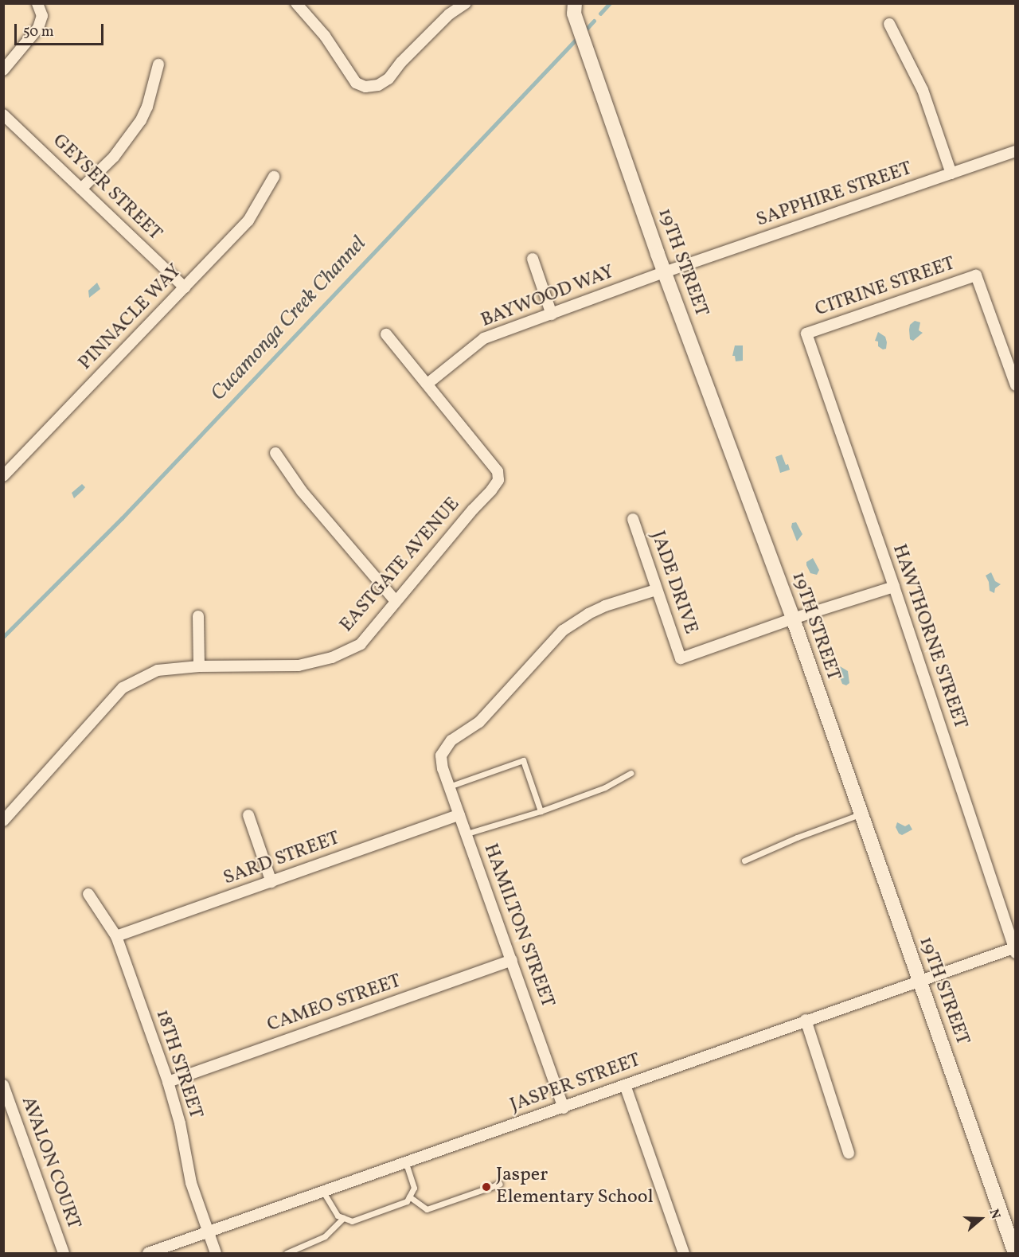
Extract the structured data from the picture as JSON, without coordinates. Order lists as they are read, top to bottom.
{
  "streets": {
    "main road": ["19TH STREET"],
    "street": [
      "GEYSER STREET",
      "SAPPHIRE STREET",
      "CITRINE STREET",
      "BAYWOOD WAY",
      "PINNACLE WAY",
      "EASTGATE AVENUE",
      "JADE DRIVE",
      "HAWTHORNE STREET",
      "SARD STREET",
      "HAMILTON STREET",
      "CAMEO STREET",
      "18TH STREET",
      "JASPER STREET",
      "AVALON COURT"
    ]
  },
  "crossings": [
    ["GEYSER STREET", "PINNACLE WAY"],
    ["SAPPHIRE STREET", "19TH STREET"],
    ["SAPPHIRE STREET", "BAYWOOD WAY"],
    ["19TH STREET", "BAYWOOD WAY"],
    ["19TH STREET", "JADE DRIVE"],
    ["19TH STREET", "JASPER STREET"],
    ["CITRINE STREET", "HAWTHORNE STREET"],
    ["BAYWOOD WAY", "EASTGATE AVENUE"],
    ["JADE DRIVE", "HAMILTON STREET"],
    ["HAWTHORNE STREET", "JASPER STREET"],
    ["SARD STREET", "HAMILTON STREET"],
    ["SARD STREET", "18TH STREET"],
    ["HAMILTON STREET", "CAMEO STREET"],
    ["HAMILTON STREET", "JASPER STREET"],
    ["CAMEO STREET", "18TH STREET"],
    ["18TH STREET", "JASPER STREET"]
  ],
  "water": ["Cucamonga Creek Channel"],
  "places": ["Jasper Elementary School"],
  "scale_bar": "50 m",
  "north": "right"
}
